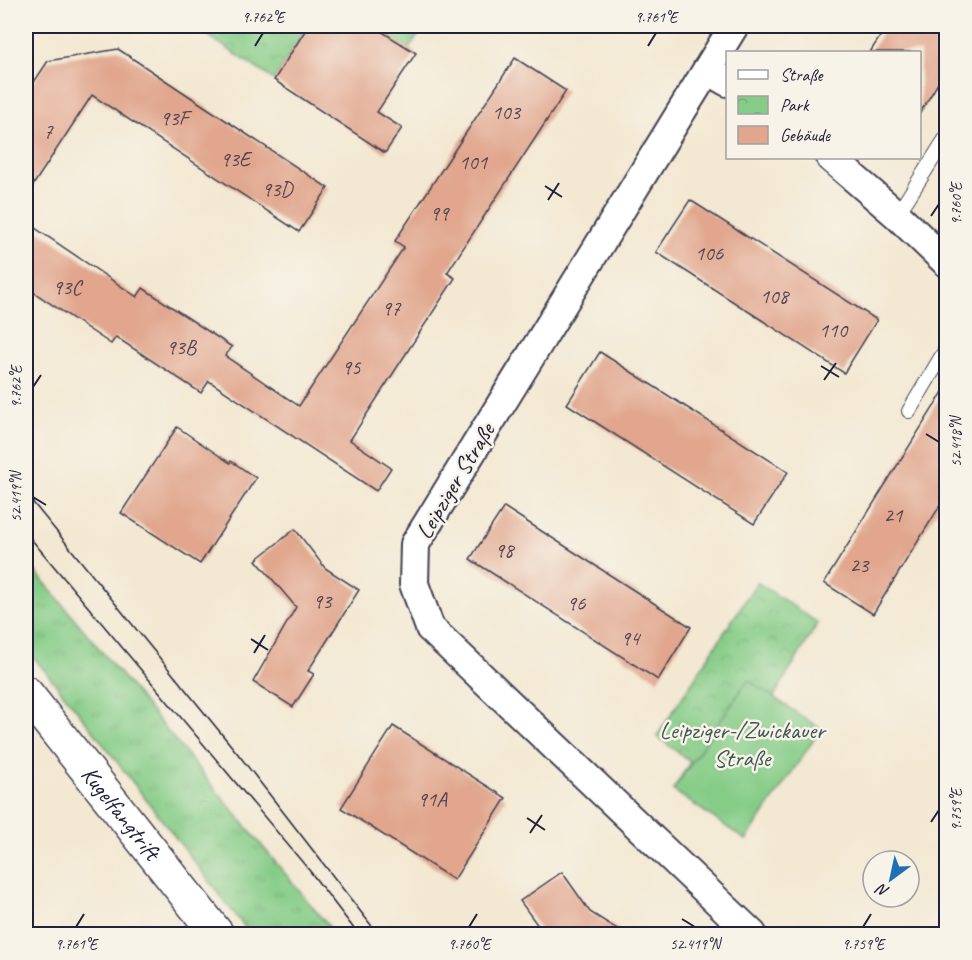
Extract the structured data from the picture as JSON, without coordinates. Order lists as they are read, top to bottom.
{
  "streets": {
    "street": ["Leipziger Straße", "Kugelfangtrift"]
  },
  "parks": ["Leipziger-/Zwickauer Straße"],
  "house_numbers": [
    "103",
    "93F",
    "7",
    "93E",
    "101",
    "93D",
    "99",
    "106",
    "93C",
    "108",
    "97",
    "110",
    "93B",
    "95",
    "21",
    "98",
    "23",
    "93",
    "96",
    "94",
    "91A"
  ],
  "legend": ["Straße", "Park", "Gebäude"],
  "north": "bottom left",
  "coordinates": [
    "9.762°E",
    "9.761°E",
    "9.760°E",
    "52.418°N",
    "52.419°N",
    "9.759°E"
  ]
}
